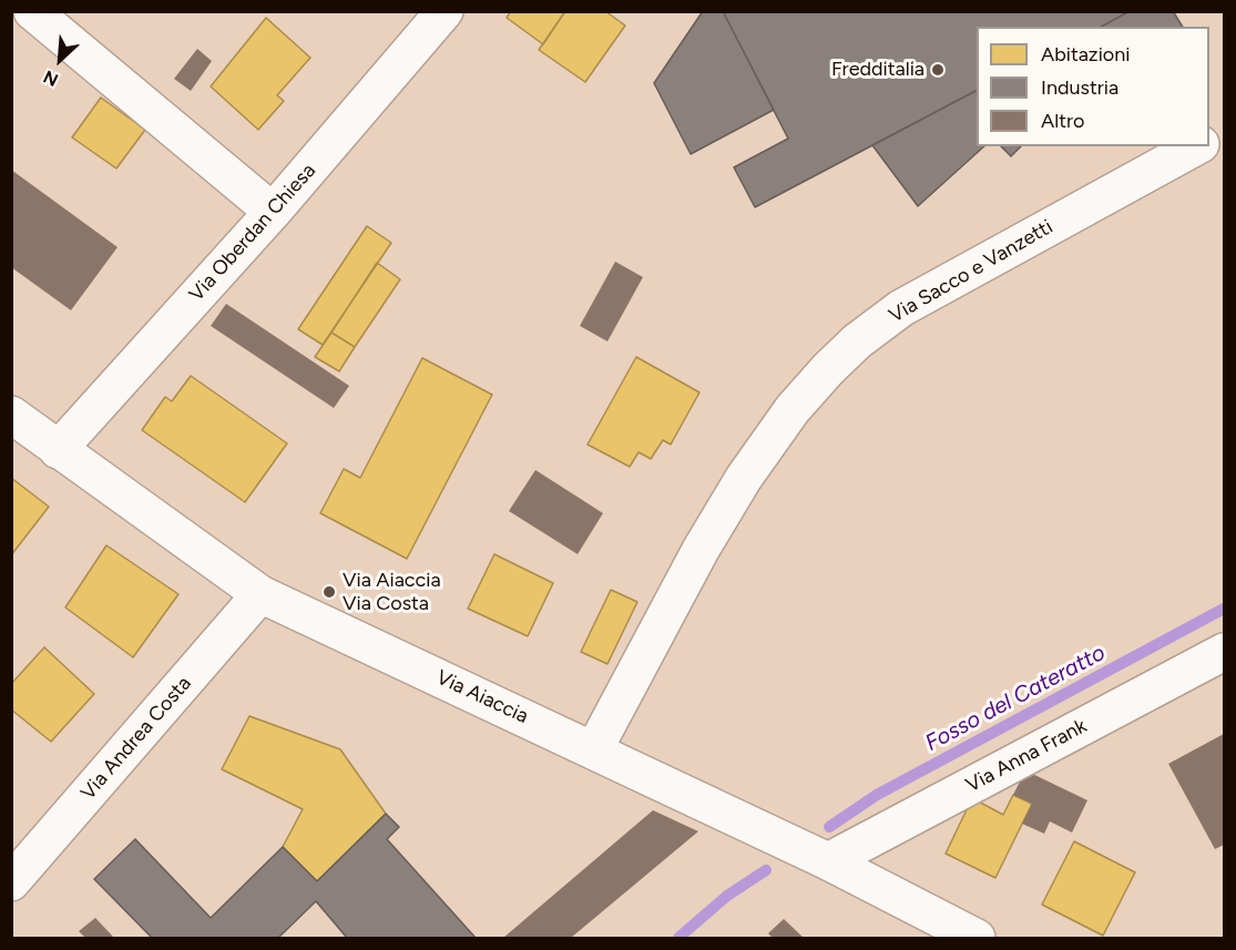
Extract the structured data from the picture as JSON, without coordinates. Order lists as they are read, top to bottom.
{
  "streets": {
    "street": [
      "Via Oberdan Chiesa",
      "Via Sacco e Vanzetti",
      "Via Aiaccia",
      "Via Andrea Costa",
      "Via Anna Frank"
    ]
  },
  "crossings": [
    ["Via Oberdan Chiesa", "Via Aiaccia"],
    ["Via Sacco e Vanzetti", "Via Aiaccia"],
    ["Via Aiaccia", "Via Andrea Costa"],
    ["Via Aiaccia", "Via Anna Frank"]
  ],
  "water": ["Fosso del Cateratto"],
  "places": ["Fredditalia", "Via Aiaccia Via Costa"],
  "legend": ["Abitazioni", "Industria", "Altro"],
  "north": "bottom left"
}
